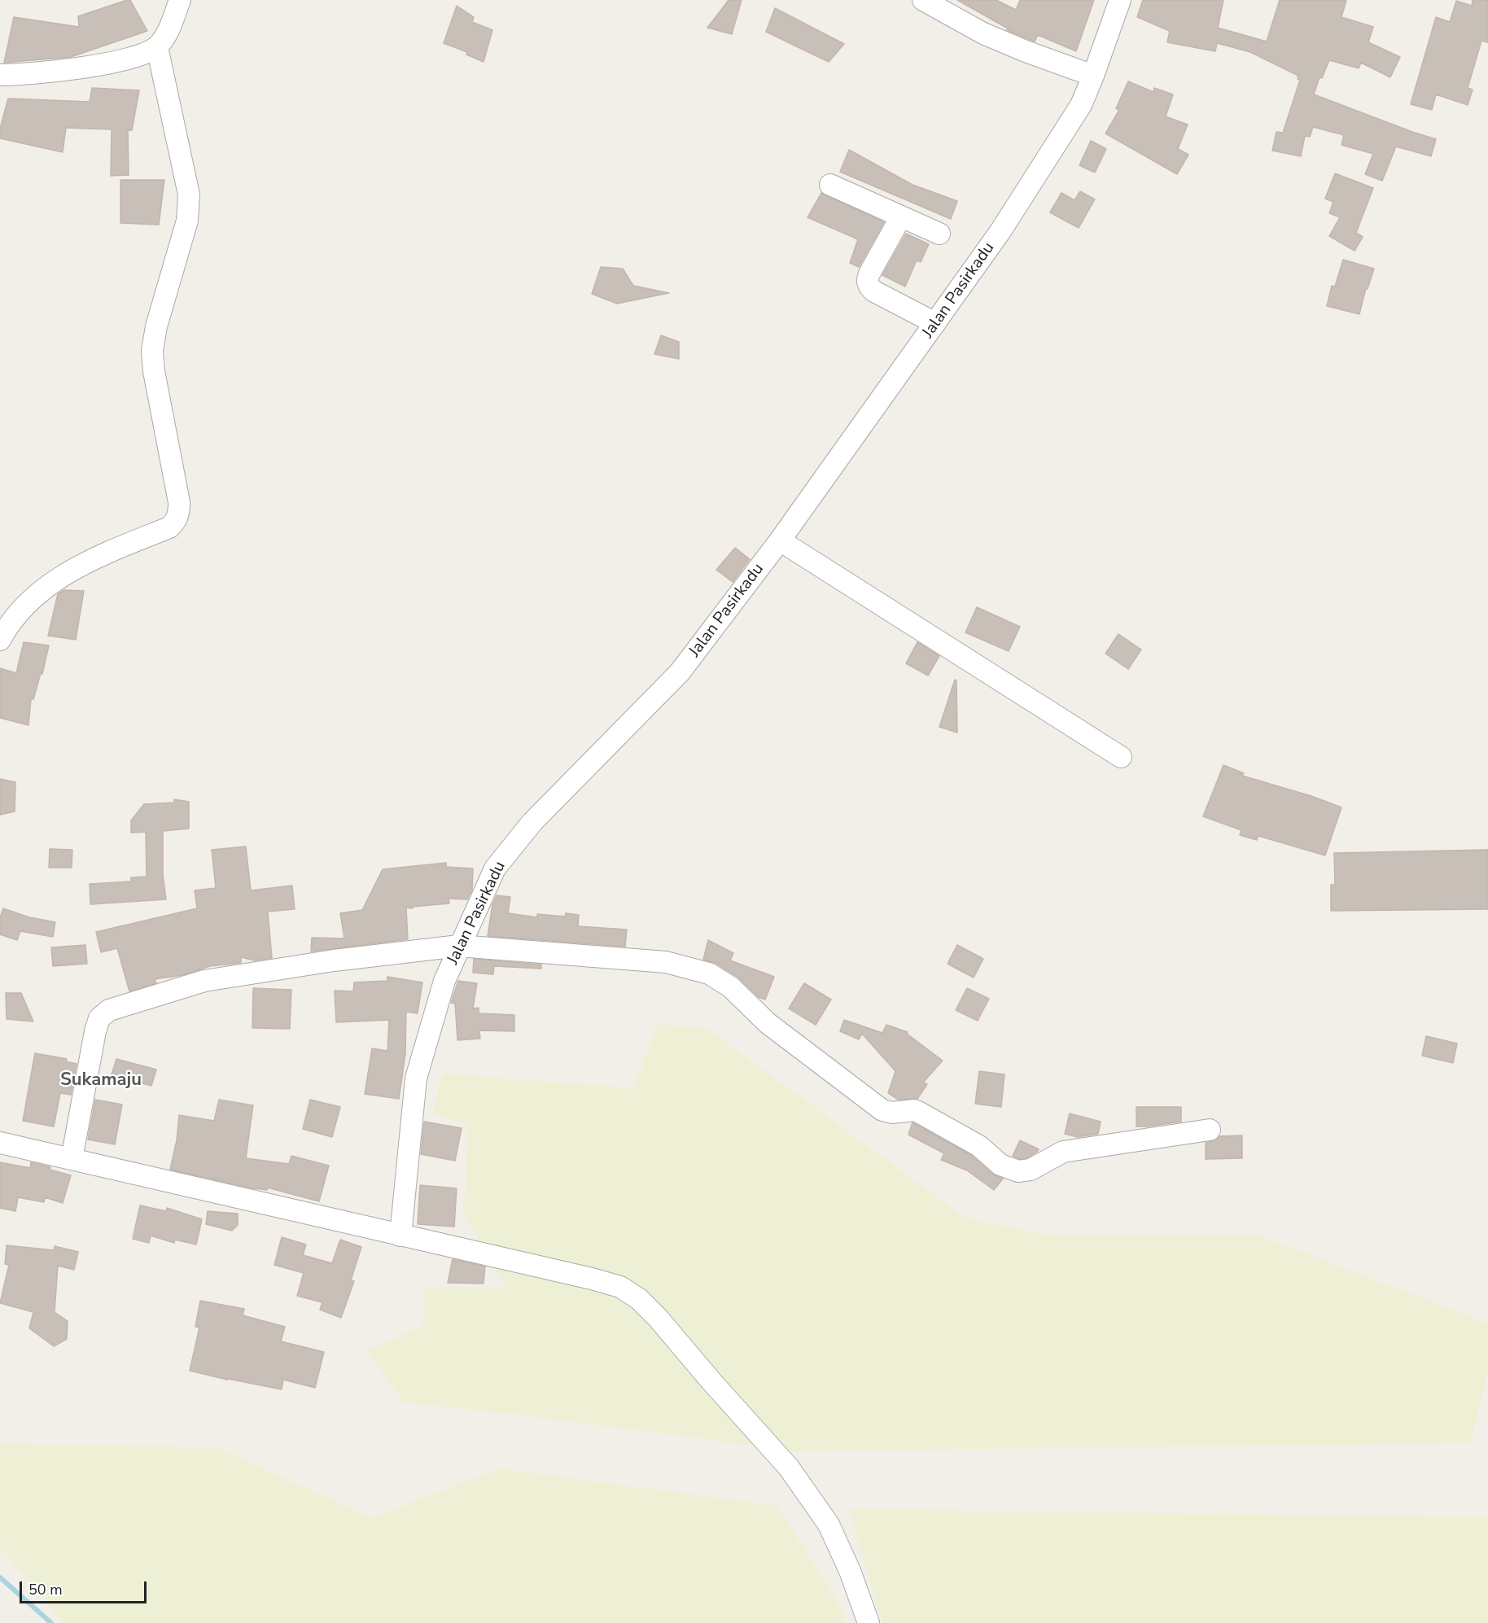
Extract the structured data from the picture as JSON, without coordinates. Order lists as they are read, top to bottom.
{
  "streets": {
    "street": ["Jalan Pasirkadu"]
  },
  "districts": ["Sukamaju"],
  "scale_bar": "50 m"
}
